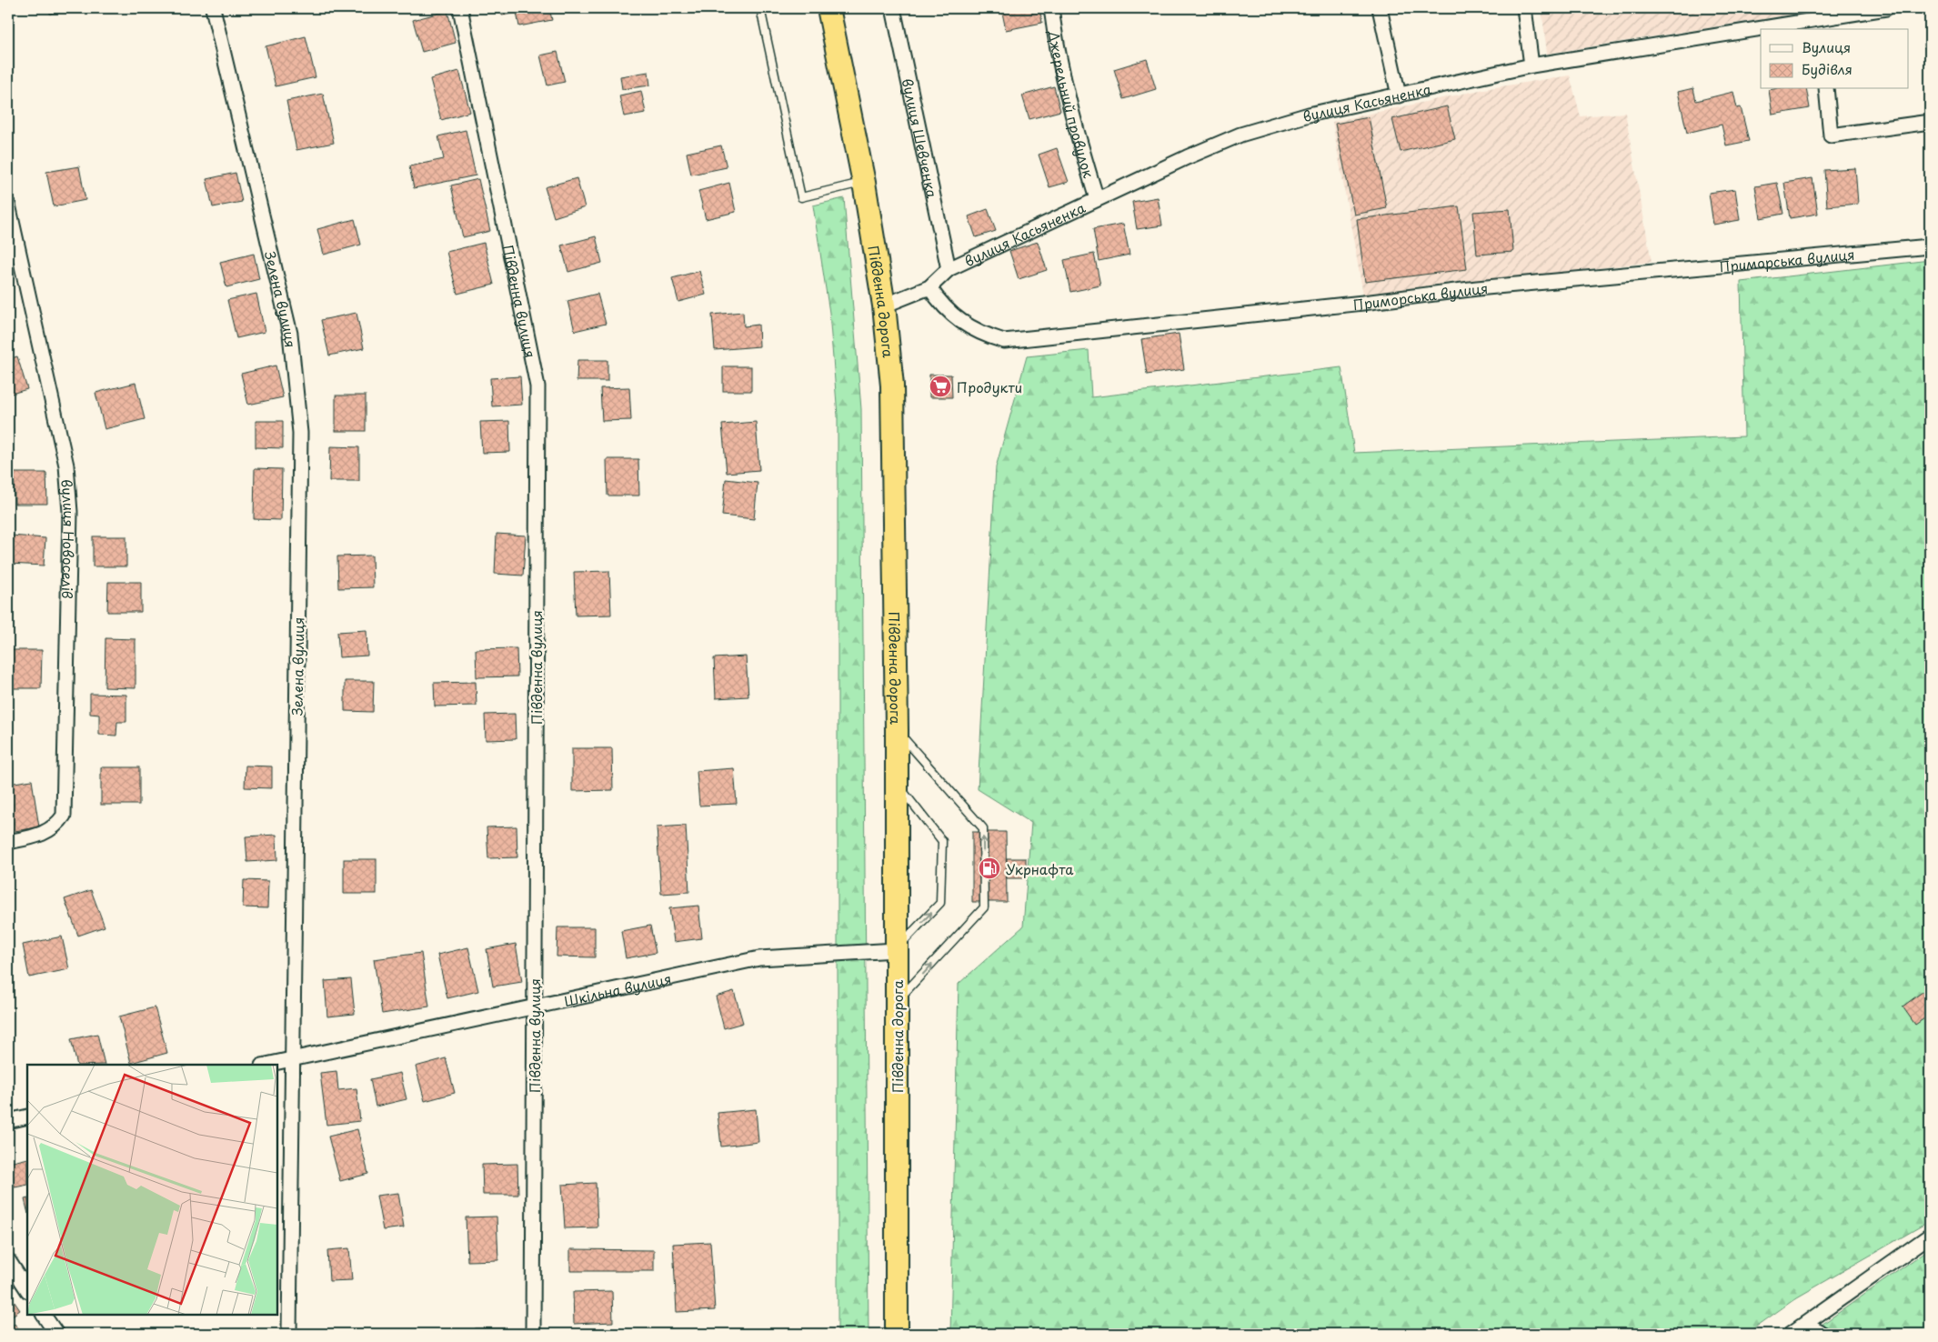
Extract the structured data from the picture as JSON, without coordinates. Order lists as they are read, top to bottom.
{
  "streets": {
    "highway": ["Південна дорога"],
    "street": [
      "вулиця Касьяненка",
      "Джерельний провулок",
      "вулиця Шевченка",
      "Приморська вулиця",
      "Зелена вулиця",
      "Південна вулиця",
      "вулиця Новоселів",
      "Шкільна вулиця"
    ]
  },
  "crossings": [
    ["вулиця Касьяненка", "Джерельний провулок"],
    ["вулиця Касьяненка", "вулиця Шевченка"],
    ["вулиця Касьяненка", "Приморська вулиця"],
    ["вулиця Касьяненка", "Південна дорога"],
    ["Зелена вулиця", "Шкільна вулиця"],
    ["Південна вулиця", "Шкільна вулиця"],
    ["Південна дорога", "Шкільна вулиця"]
  ],
  "places": {
    "supermarket": ["Продукти"],
    "fuel station": ["Укрнафта"]
  },
  "legend": ["Вулиця", "Будівля"]
}
